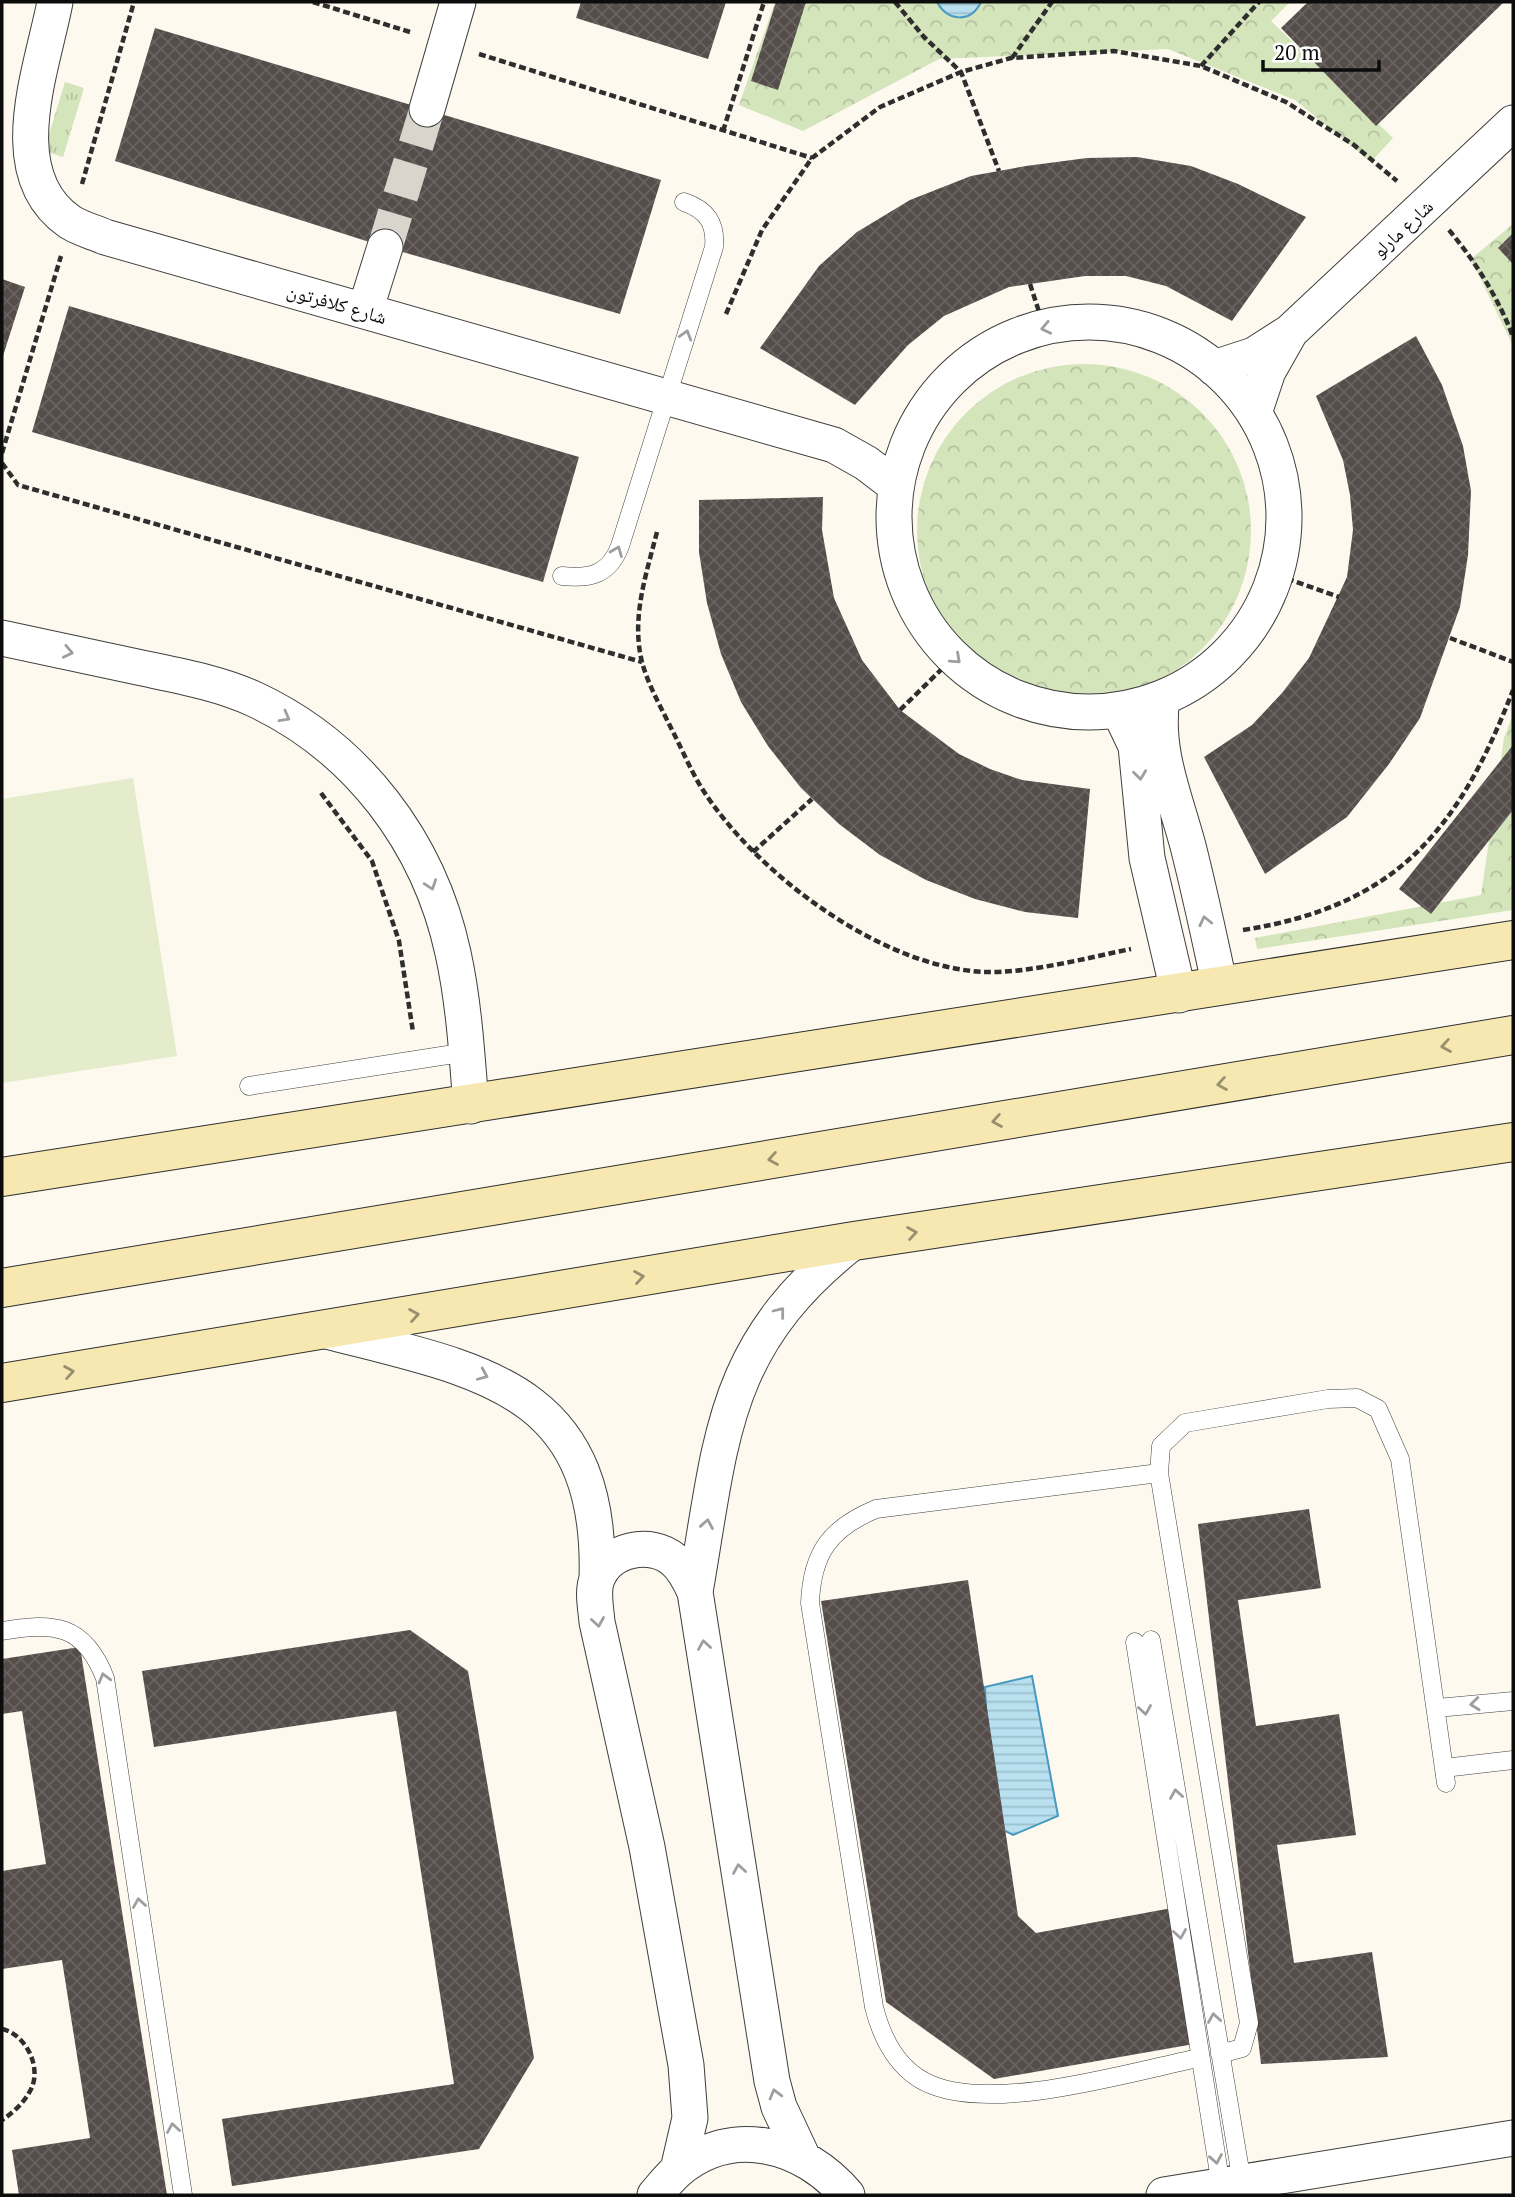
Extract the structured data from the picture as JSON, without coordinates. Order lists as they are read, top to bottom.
{
  "streets": {
    "street": ["شارع مارلو", "شارع كلافرتون"]
  },
  "scale_bar": "20 m"
}
